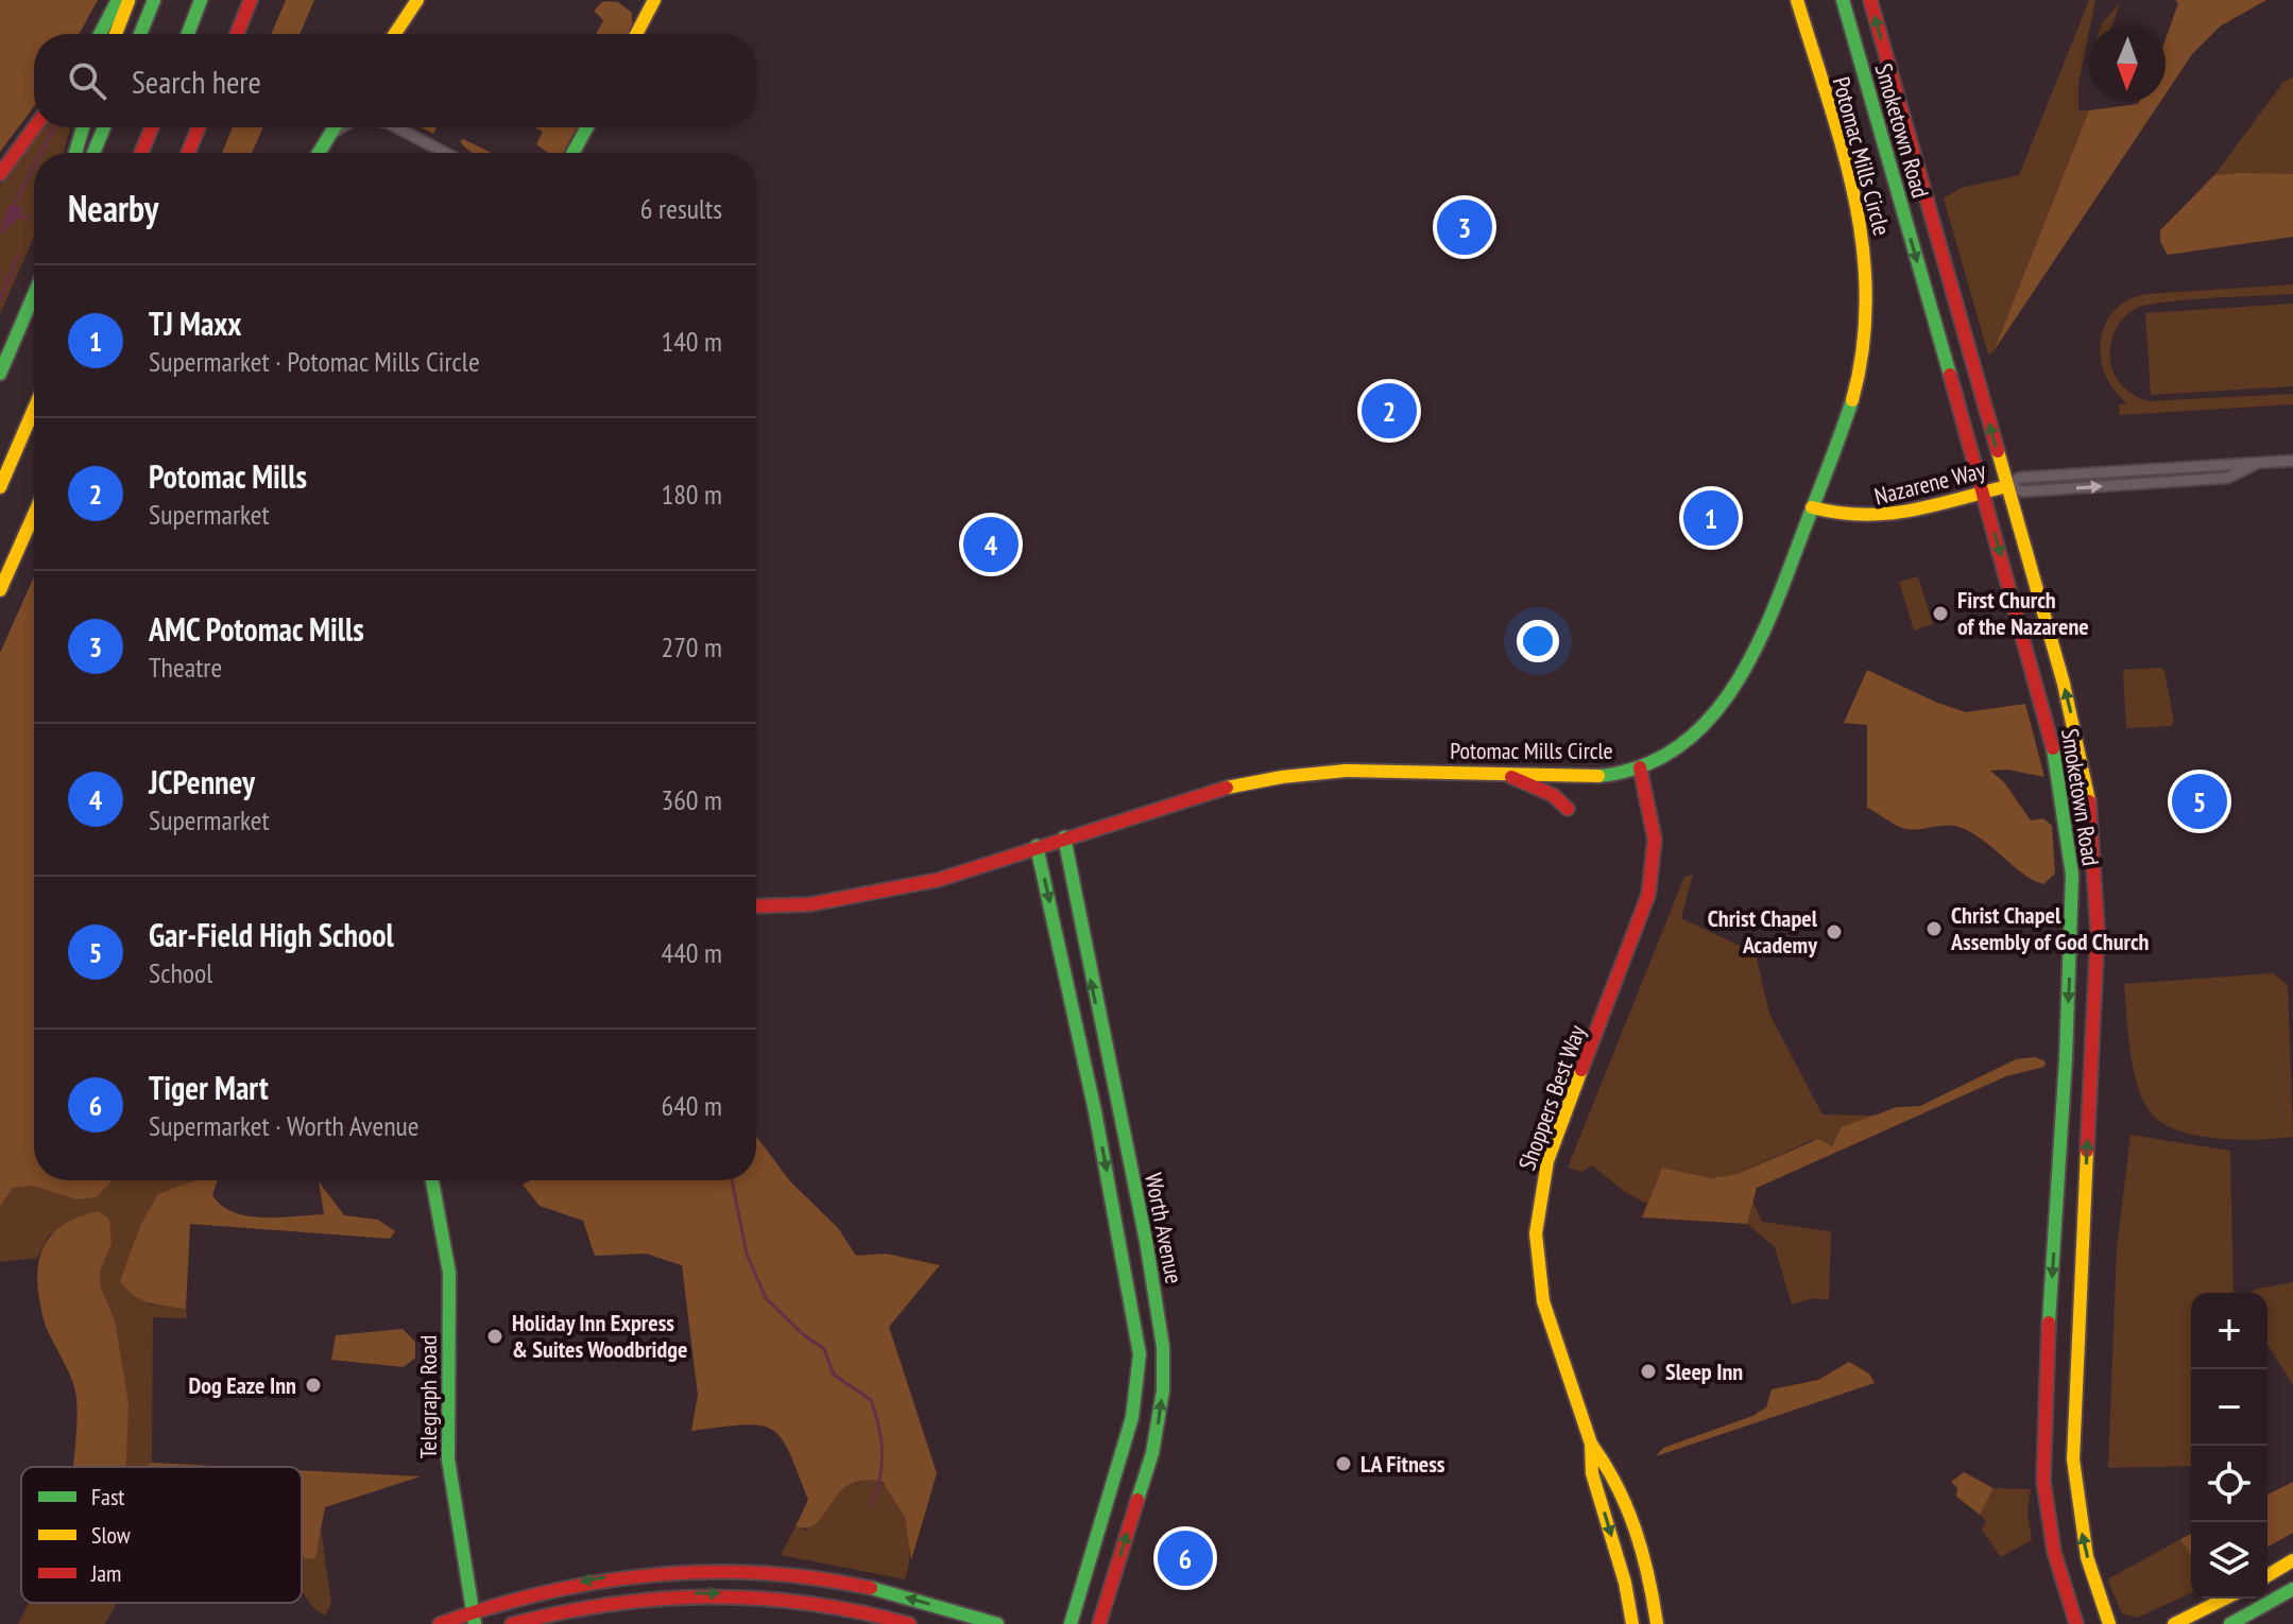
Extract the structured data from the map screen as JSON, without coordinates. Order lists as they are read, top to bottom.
{
  "streets": {
    "main road": [
      "Smoketown Road",
      "Potomac Mills Circle",
      "Nazarene Way",
      "Shoppers Best Way",
      "Worth Avenue",
      "Telegraph Road"
    ]
  },
  "crossings": [
    ["Smoketown Road", "Nazarene Way"],
    ["Potomac Mills Circle", "Nazarene Way"],
    ["Potomac Mills Circle", "Shoppers Best Way"],
    ["Potomac Mills Circle", "Worth Avenue"]
  ],
  "places": [
    "First Church of the Nazarene",
    "Christ Chapel Assembly of God Church",
    "Christ Chapel Academy",
    "Holiday Inn Express & Suites Woodbridge",
    "Sleep Inn",
    "Dog Eaze Inn",
    "LA Fitness"
  ],
  "legend": ["Fast", "Slow", "Jam"],
  "north": "bottom",
  "page": {
    "search": "Search here",
    "heading": ["Nearby", "6 results"],
    "pins": [
      "3",
      "2",
      "1",
      "4",
      "5",
      "6"
    ],
    "list": [
      {
        "mark": "1",
        "name": "TJ Maxx",
        "note": "Supermarket · Potomac Mills Circle",
        "value": "140 m"
      },
      {
        "mark": "2",
        "name": "Potomac Mills",
        "note": "Supermarket",
        "value": "180 m"
      },
      {
        "mark": "3",
        "name": "AMC Potomac Mills",
        "note": "Theatre",
        "value": "270 m"
      },
      {
        "mark": "4",
        "name": "JCPenney",
        "note": "Supermarket",
        "value": "360 m"
      },
      {
        "mark": "5",
        "name": "Gar-Field High School",
        "note": "School",
        "value": "440 m"
      },
      {
        "mark": "6",
        "name": "Tiger Mart",
        "note": "Supermarket · Worth Avenue",
        "value": "640 m"
      }
    ],
    "map_buttons": ["+", "−"]
  }
}
